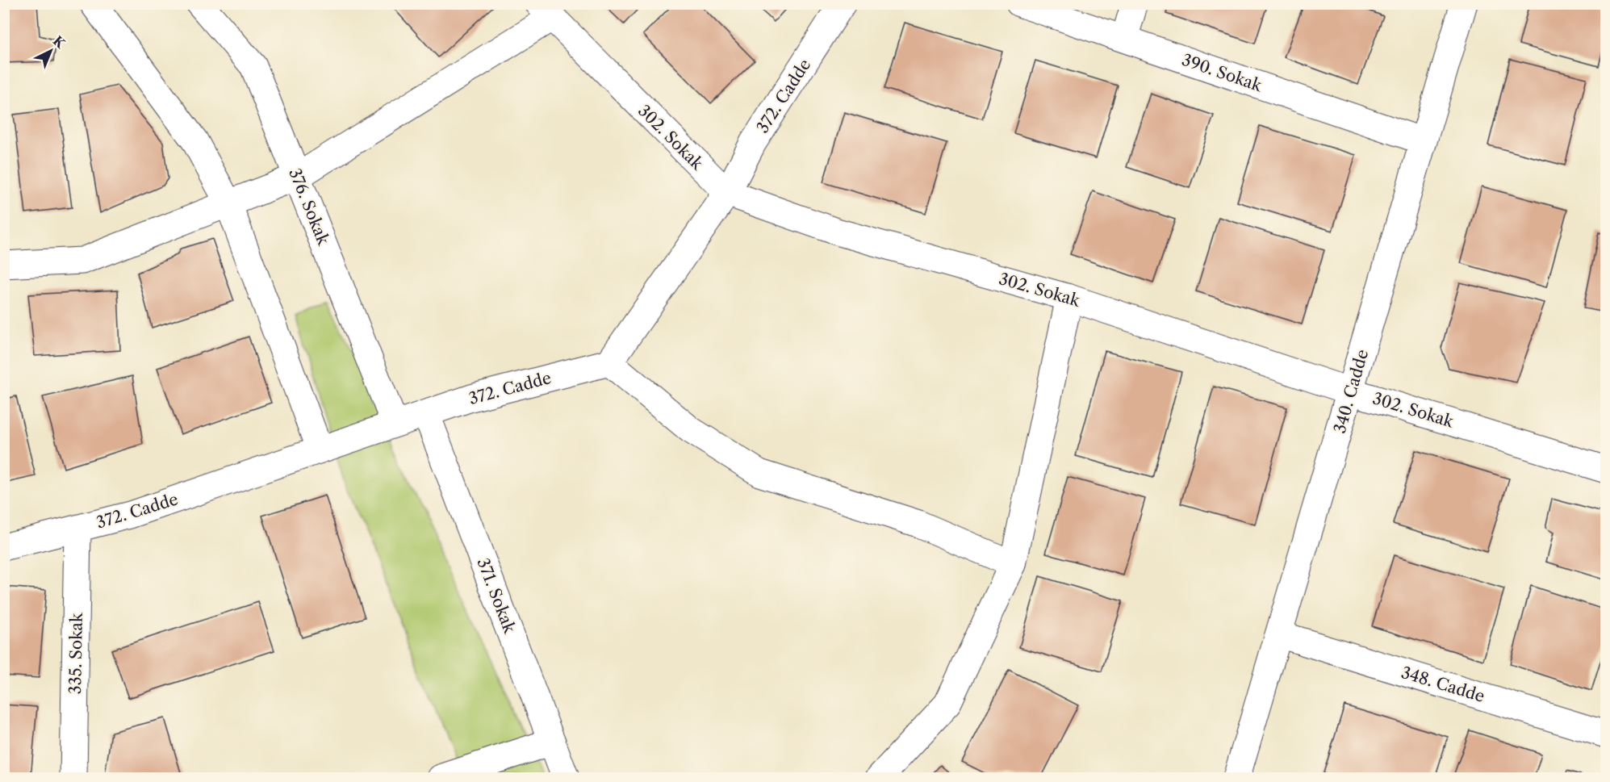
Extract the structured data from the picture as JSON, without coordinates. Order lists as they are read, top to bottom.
{
  "streets": {
    "street": [
      "390. Sokak",
      "372. Cadde",
      "302. Sokak",
      "376. Sokak",
      "340. Cadde",
      "371. Sokak",
      "335. Sokak",
      "348. Cadde"
    ]
  },
  "crossings": [
    ["390. Sokak", "340. Cadde"],
    ["372. Cadde", "302. Sokak"],
    ["372. Cadde", "376. Sokak"],
    ["372. Cadde", "371. Sokak"],
    ["372. Cadde", "335. Sokak"],
    ["302. Sokak", "340. Cadde"],
    ["340. Cadde", "348. Cadde"]
  ],
  "north": "top right"
}
